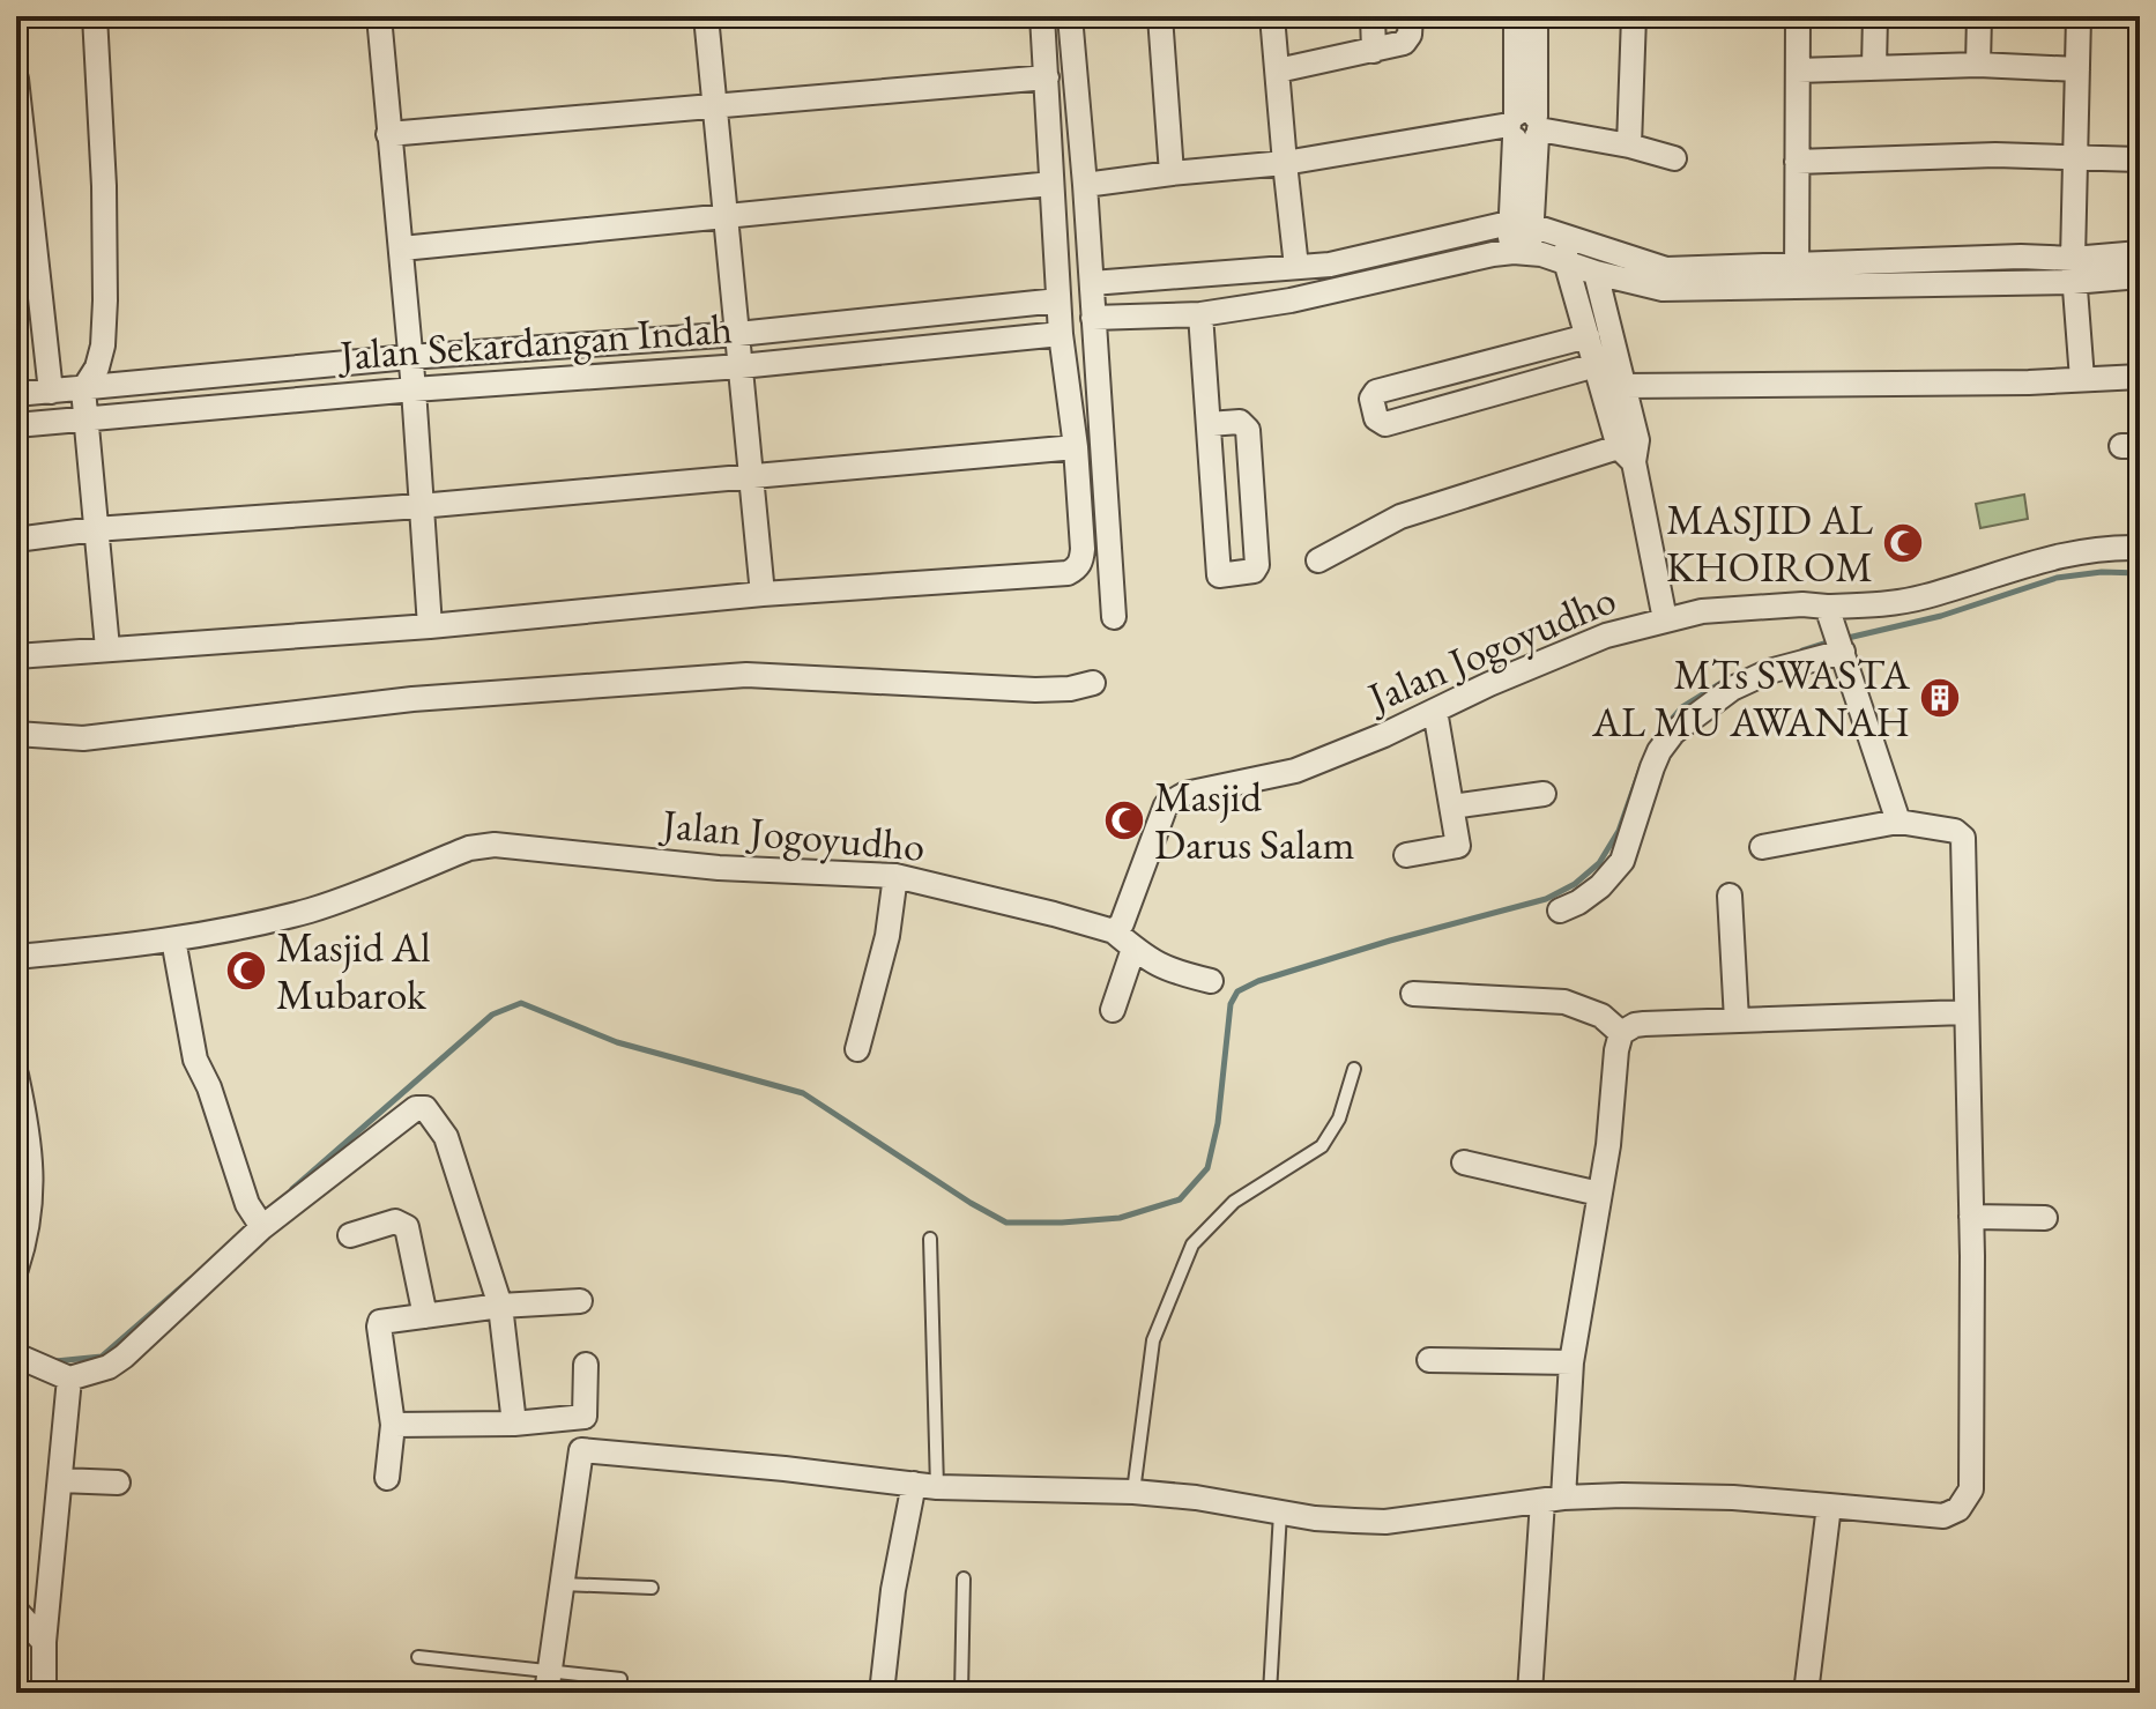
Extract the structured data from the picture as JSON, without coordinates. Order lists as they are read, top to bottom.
{
  "streets": {
    "street": ["Jalan Sekardangan Indah", "Jalan Jogoyudho"]
  },
  "places": {
    "mosque": ["MASJID AL KHOIROM", "Masjid Darus Salam", "Masjid Al Mubarok"],
    "building": ["MTs SWASTA AL MU AWANAH"]
  }
}
